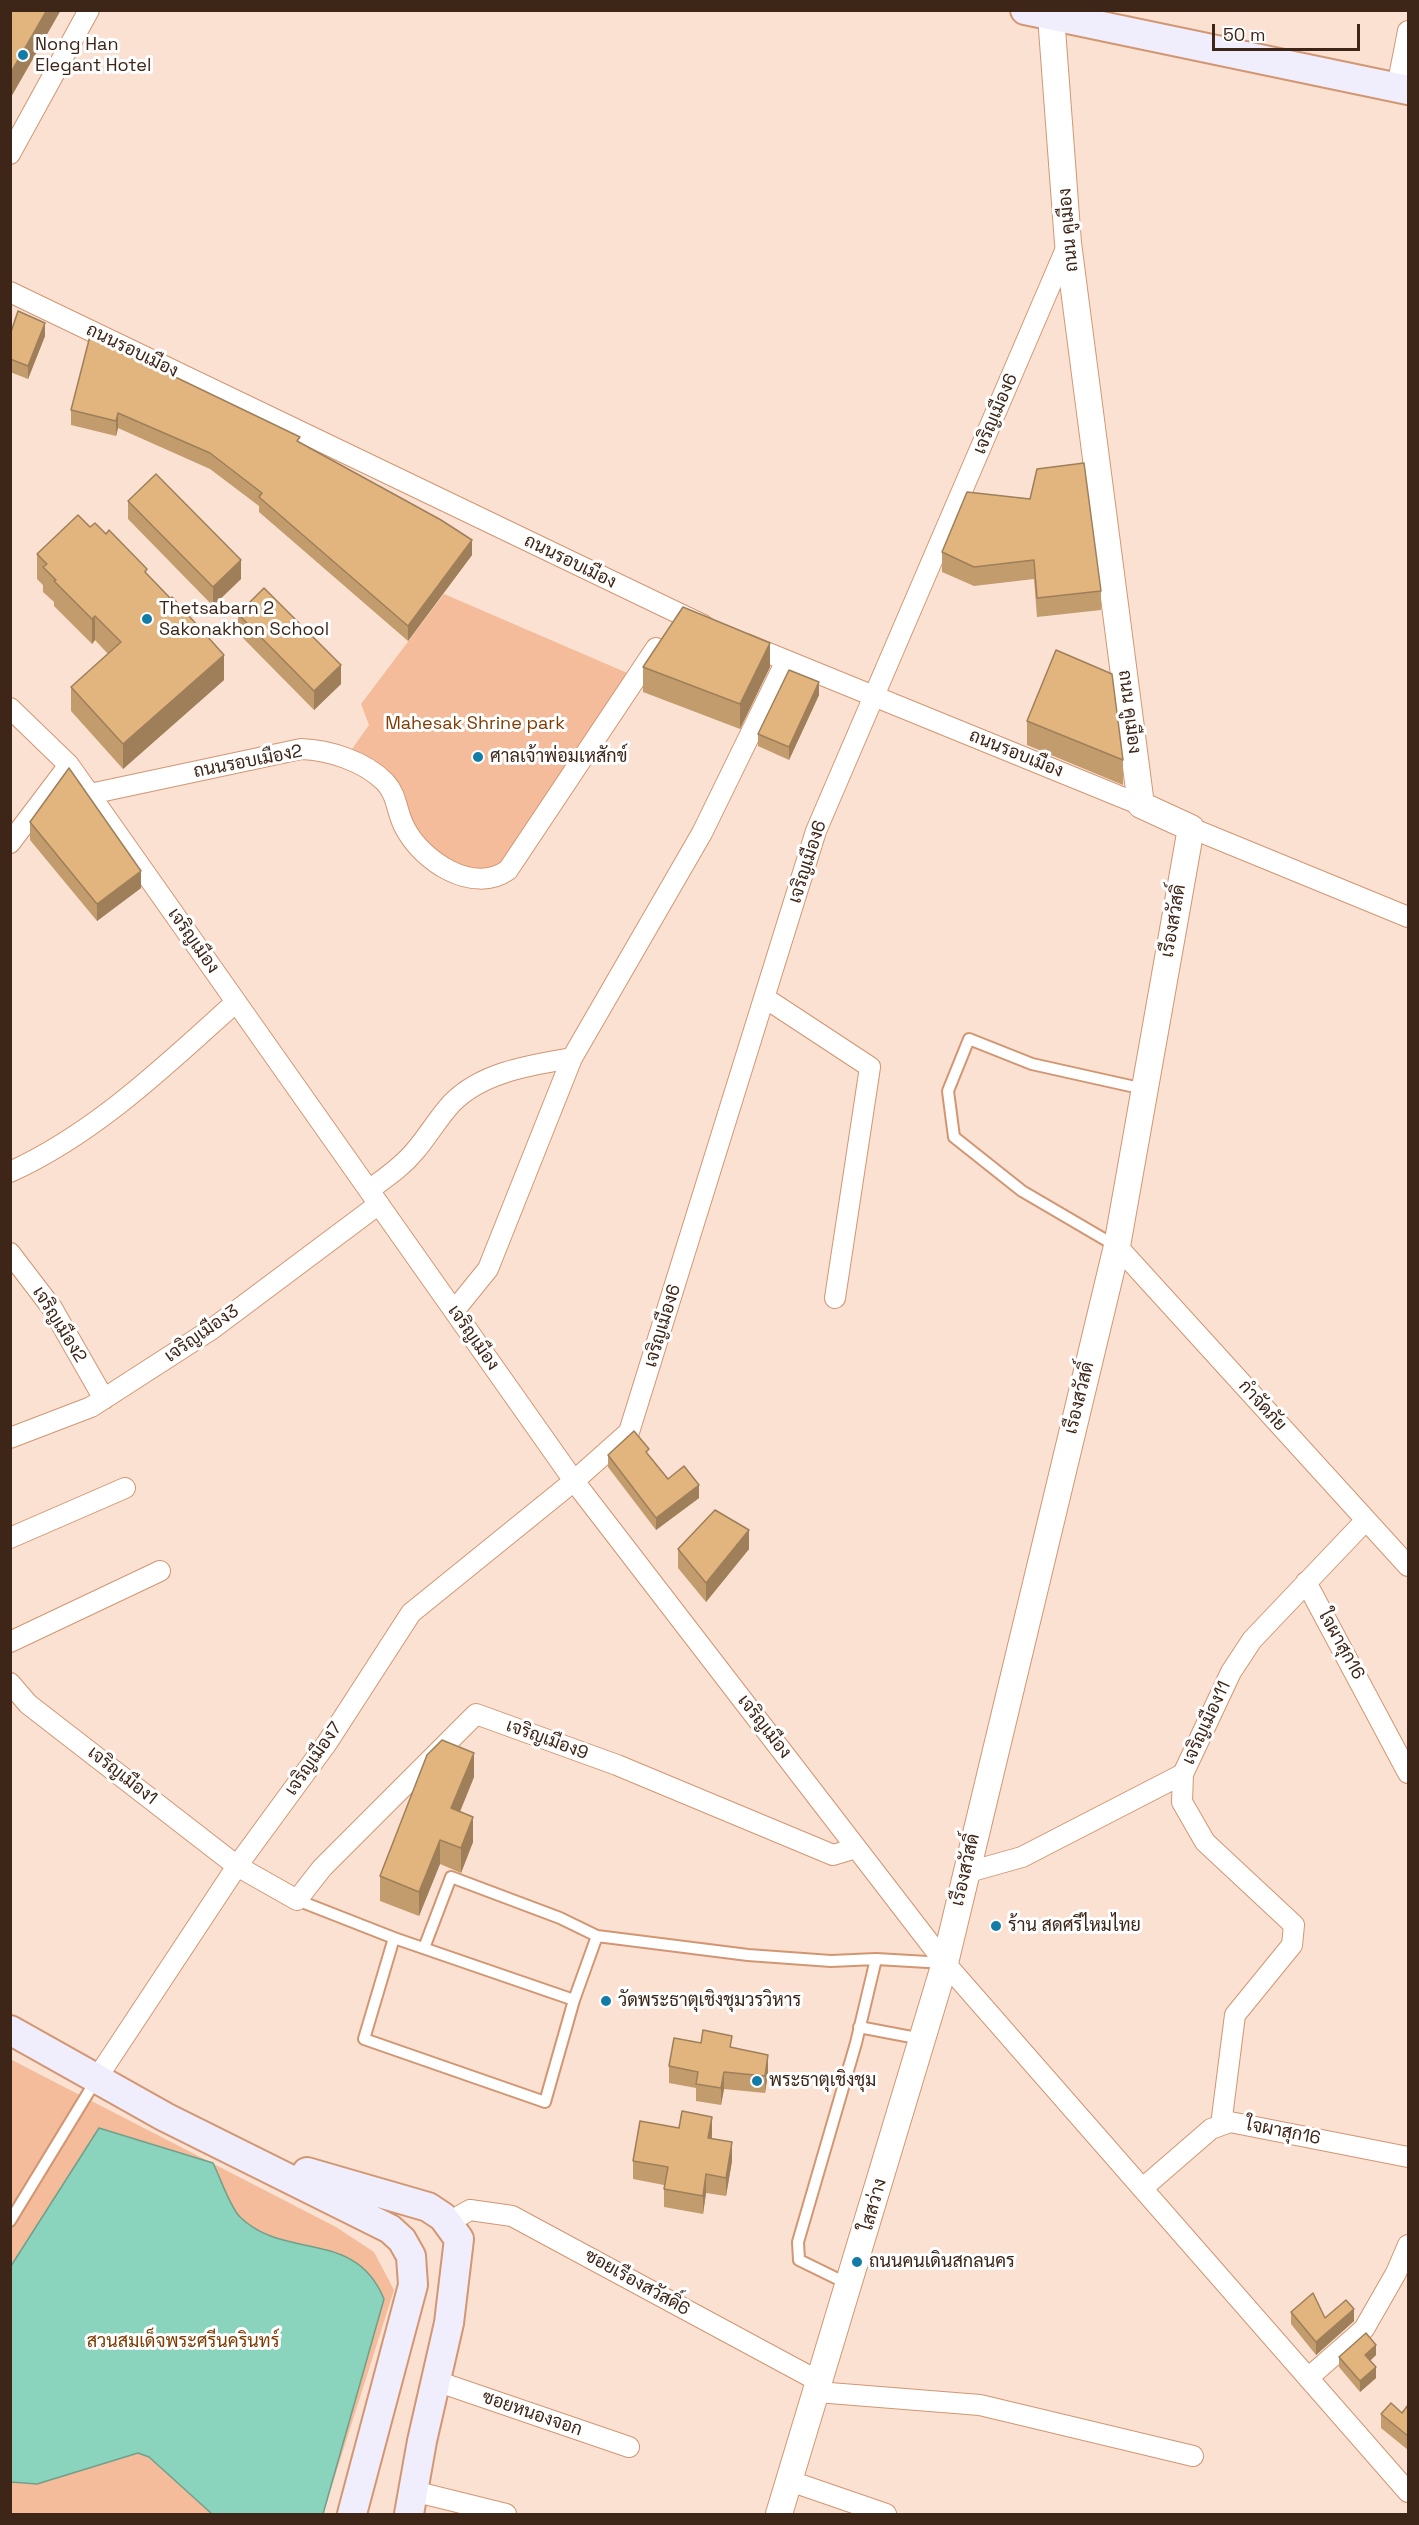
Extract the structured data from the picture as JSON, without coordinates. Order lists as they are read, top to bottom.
{
  "streets": {
    "main road": ["ถนน คูเมือง"],
    "street": [
      "ถนนรอบเมือง",
      "เจริญเมือง6",
      "ถนนรอบเมือง2",
      "เรืองสวัสดิ์",
      "เจริญเมือง",
      "เจริญเมือง2",
      "เจริญเมือง3",
      "กำจัดภัย",
      "ใจผาสุก16",
      "เจริญเมือง11",
      "เจริญเมือง9",
      "เจริญเมือง7",
      "เจริญเมือง1",
      "ใสสว่าง",
      "ซอยเรืองสวัสดิ์6",
      "ซอยหนองจอก"
    ]
  },
  "crossings": [
    ["ถนน คูเมือง", "ถนนรอบเมือง"],
    ["ถนน คูเมือง", "เจริญเมือง6"],
    ["ถนนรอบเมือง", "เจริญเมือง6"],
    ["ถนนรอบเมือง", "ถนนรอบเมือง2"],
    ["เจริญเมือง6", "เจริญเมือง"],
    ["เจริญเมือง6", "เจริญเมือง7"],
    ["ถนนรอบเมือง2", "เจริญเมือง"],
    ["เรืองสวัสดิ์", "เจริญเมือง"],
    ["เรืองสวัสดิ์", "กำจัดภัย"],
    ["เรืองสวัสดิ์", "เจริญเมือง11"],
    ["เรืองสวัสดิ์", "ใสสว่าง"],
    ["เจริญเมือง", "เจริญเมือง3"],
    ["เจริญเมือง", "ใจผาสุก16"],
    ["เจริญเมือง", "เจริญเมือง9"],
    ["เจริญเมือง", "เจริญเมือง7"],
    ["เจริญเมือง", "ใสสว่าง"],
    ["เจริญเมือง2", "เจริญเมือง3"],
    ["กำจัดภัย", "เจริญเมือง11"],
    ["ใจผาสุก16", "เจริญเมือง11"],
    ["เจริญเมือง9", "เจริญเมือง1"],
    ["เจริญเมือง7", "เจริญเมือง1"],
    ["ใสสว่าง", "ซอยเรืองสวัสดิ์6"]
  ],
  "parks": ["Mahesak Shrine park", "สวนสมเด็จพระศรีนครินทร์"],
  "places": [
    "Nong Han Elegant Hotel",
    "Thetsabarn 2 Sakonakhon School",
    "ศาลเจ้าพ่อมเหสักข์",
    "ร้าน สดศรีไหมไทย",
    "วัดพระธาตุเชิงชุมวรวิหาร",
    "พระธาตุเชิงชุม",
    "ถนนคนเดินสกลนคร"
  ],
  "scale_bar": "50 m"
}
